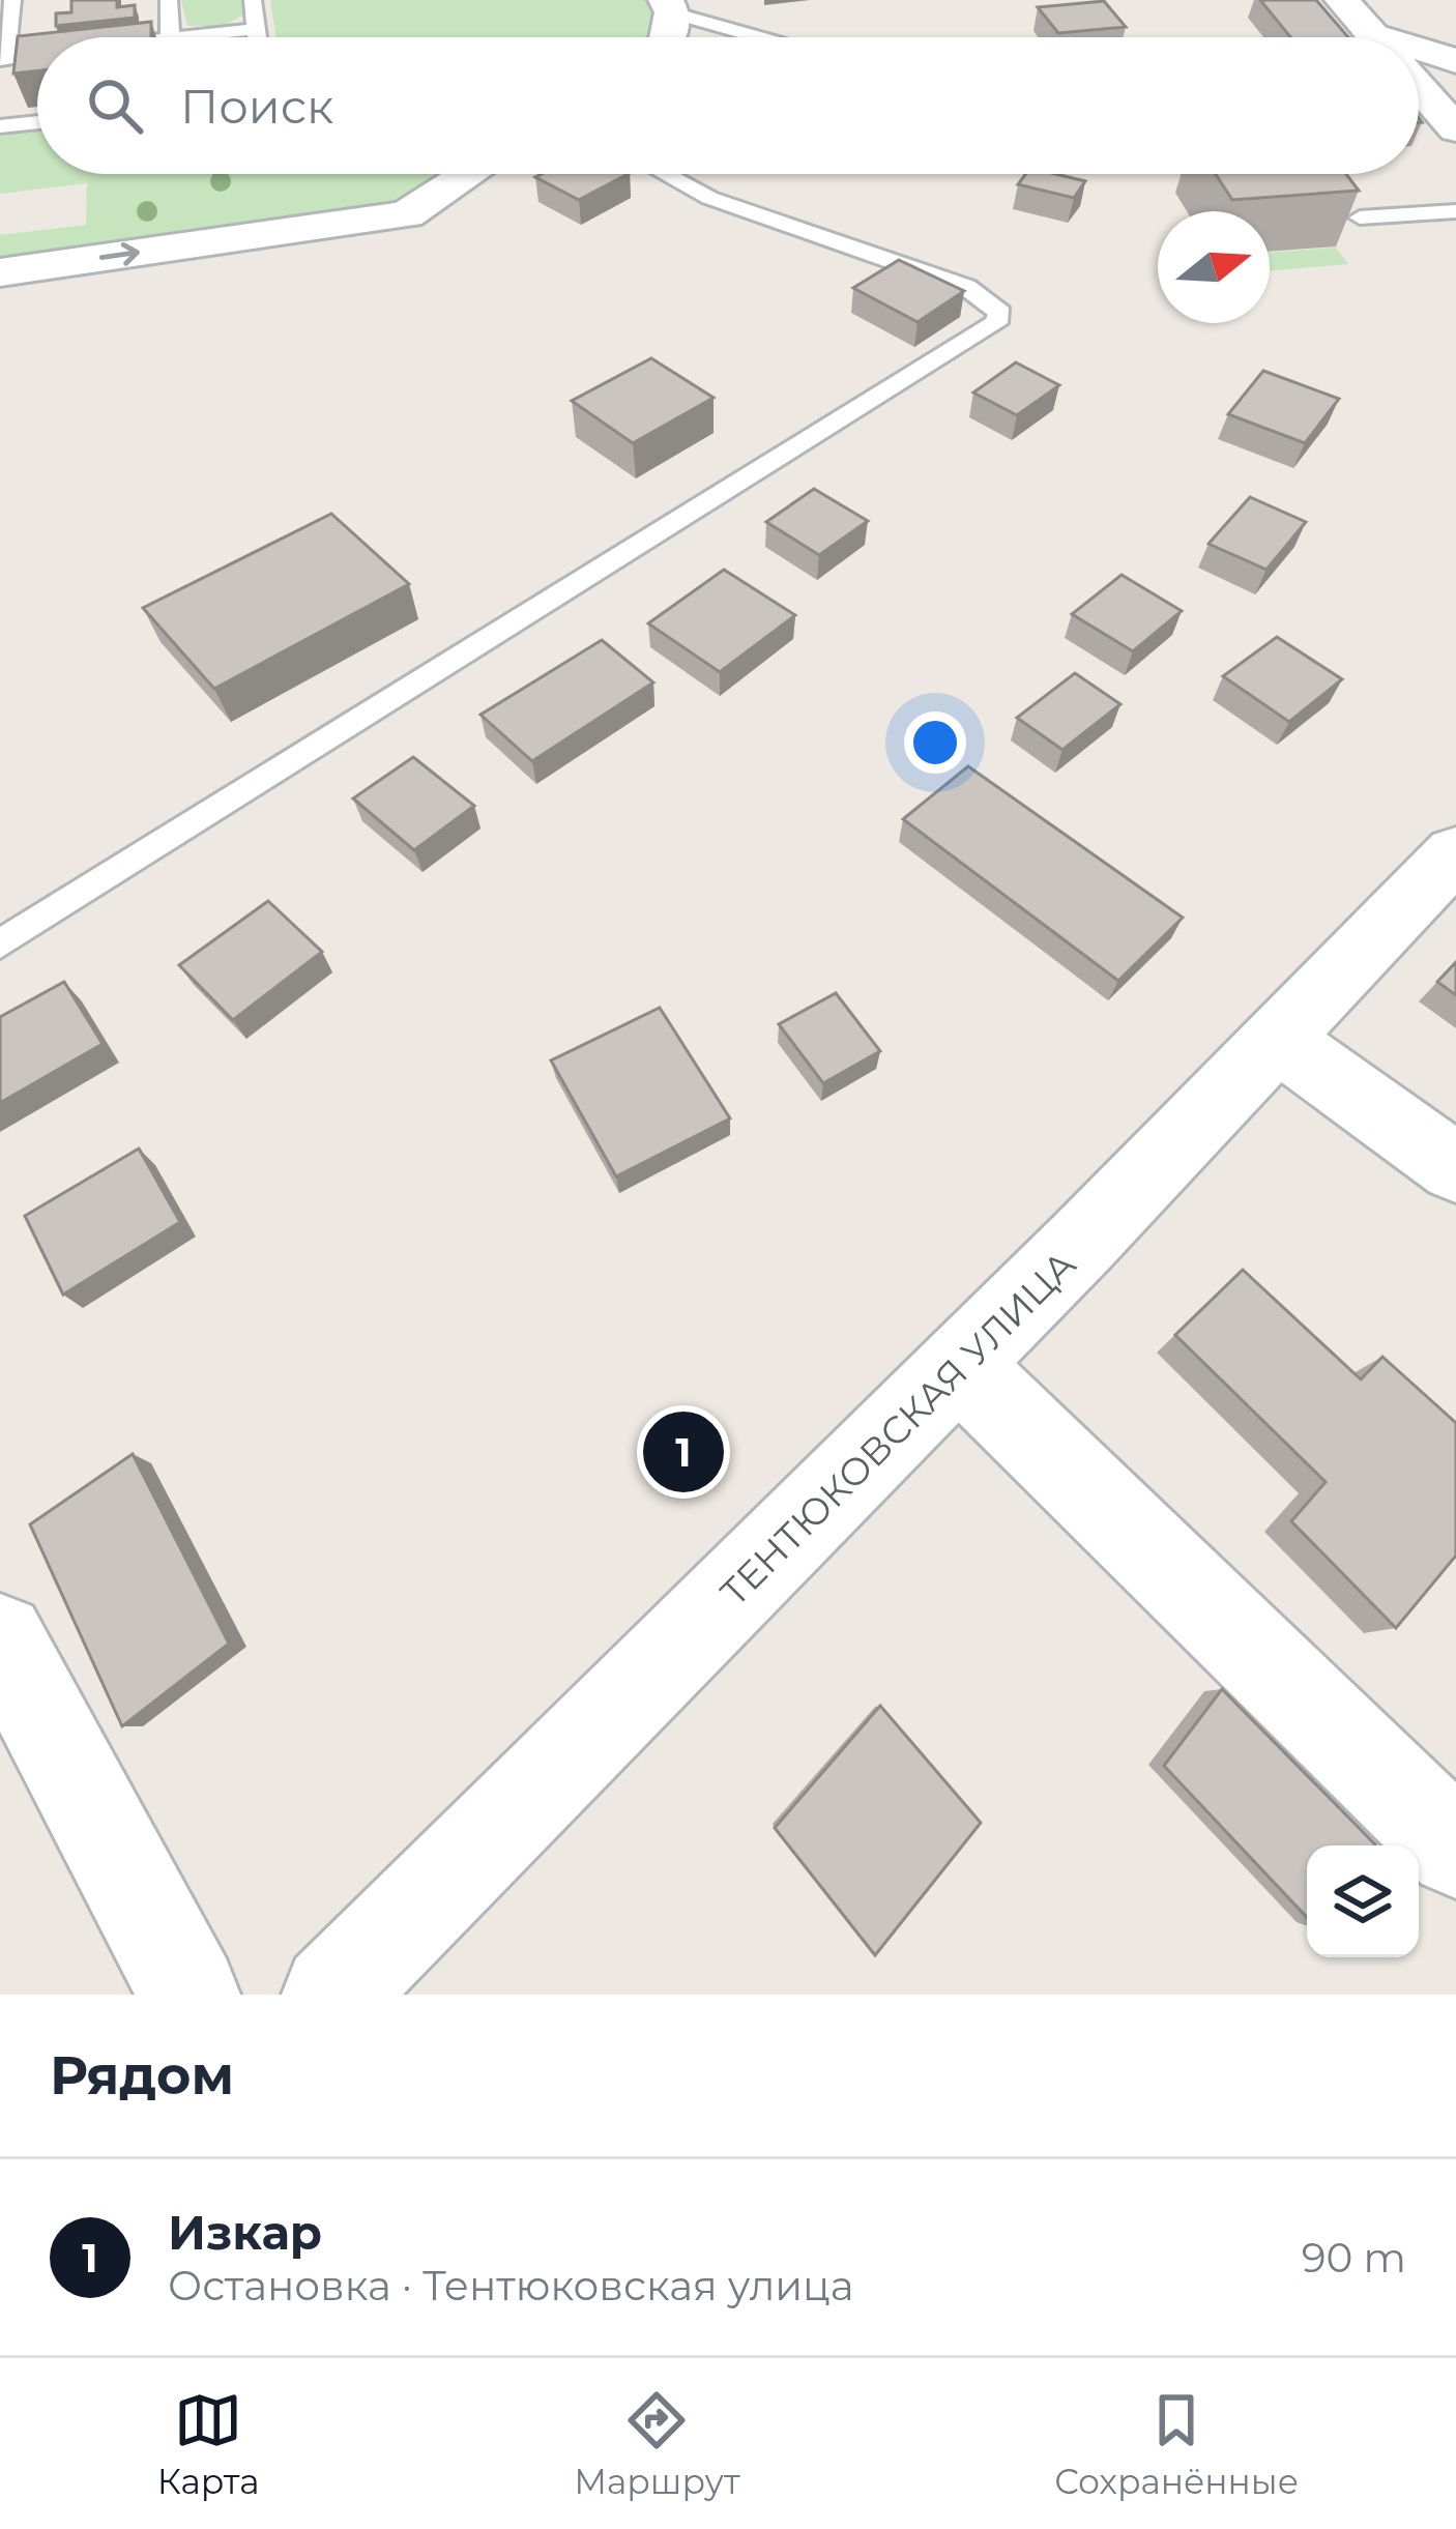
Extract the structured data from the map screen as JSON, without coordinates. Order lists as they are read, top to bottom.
{
  "streets": {
    "street": ["ТЕНТЮКОВСКАЯ УЛИЦА"]
  },
  "north": "right",
  "page": {
    "search": "Поиск",
    "pins": "1",
    "heading": "Рядом",
    "list": [
      {
        "mark": "1",
        "name": "Изкар",
        "note": "Остановка · Тентюковская улица",
        "value": "90 m"
      }
    ],
    "nav": ["Карта", "Маршрут", "Сохранённые"]
  }
}
